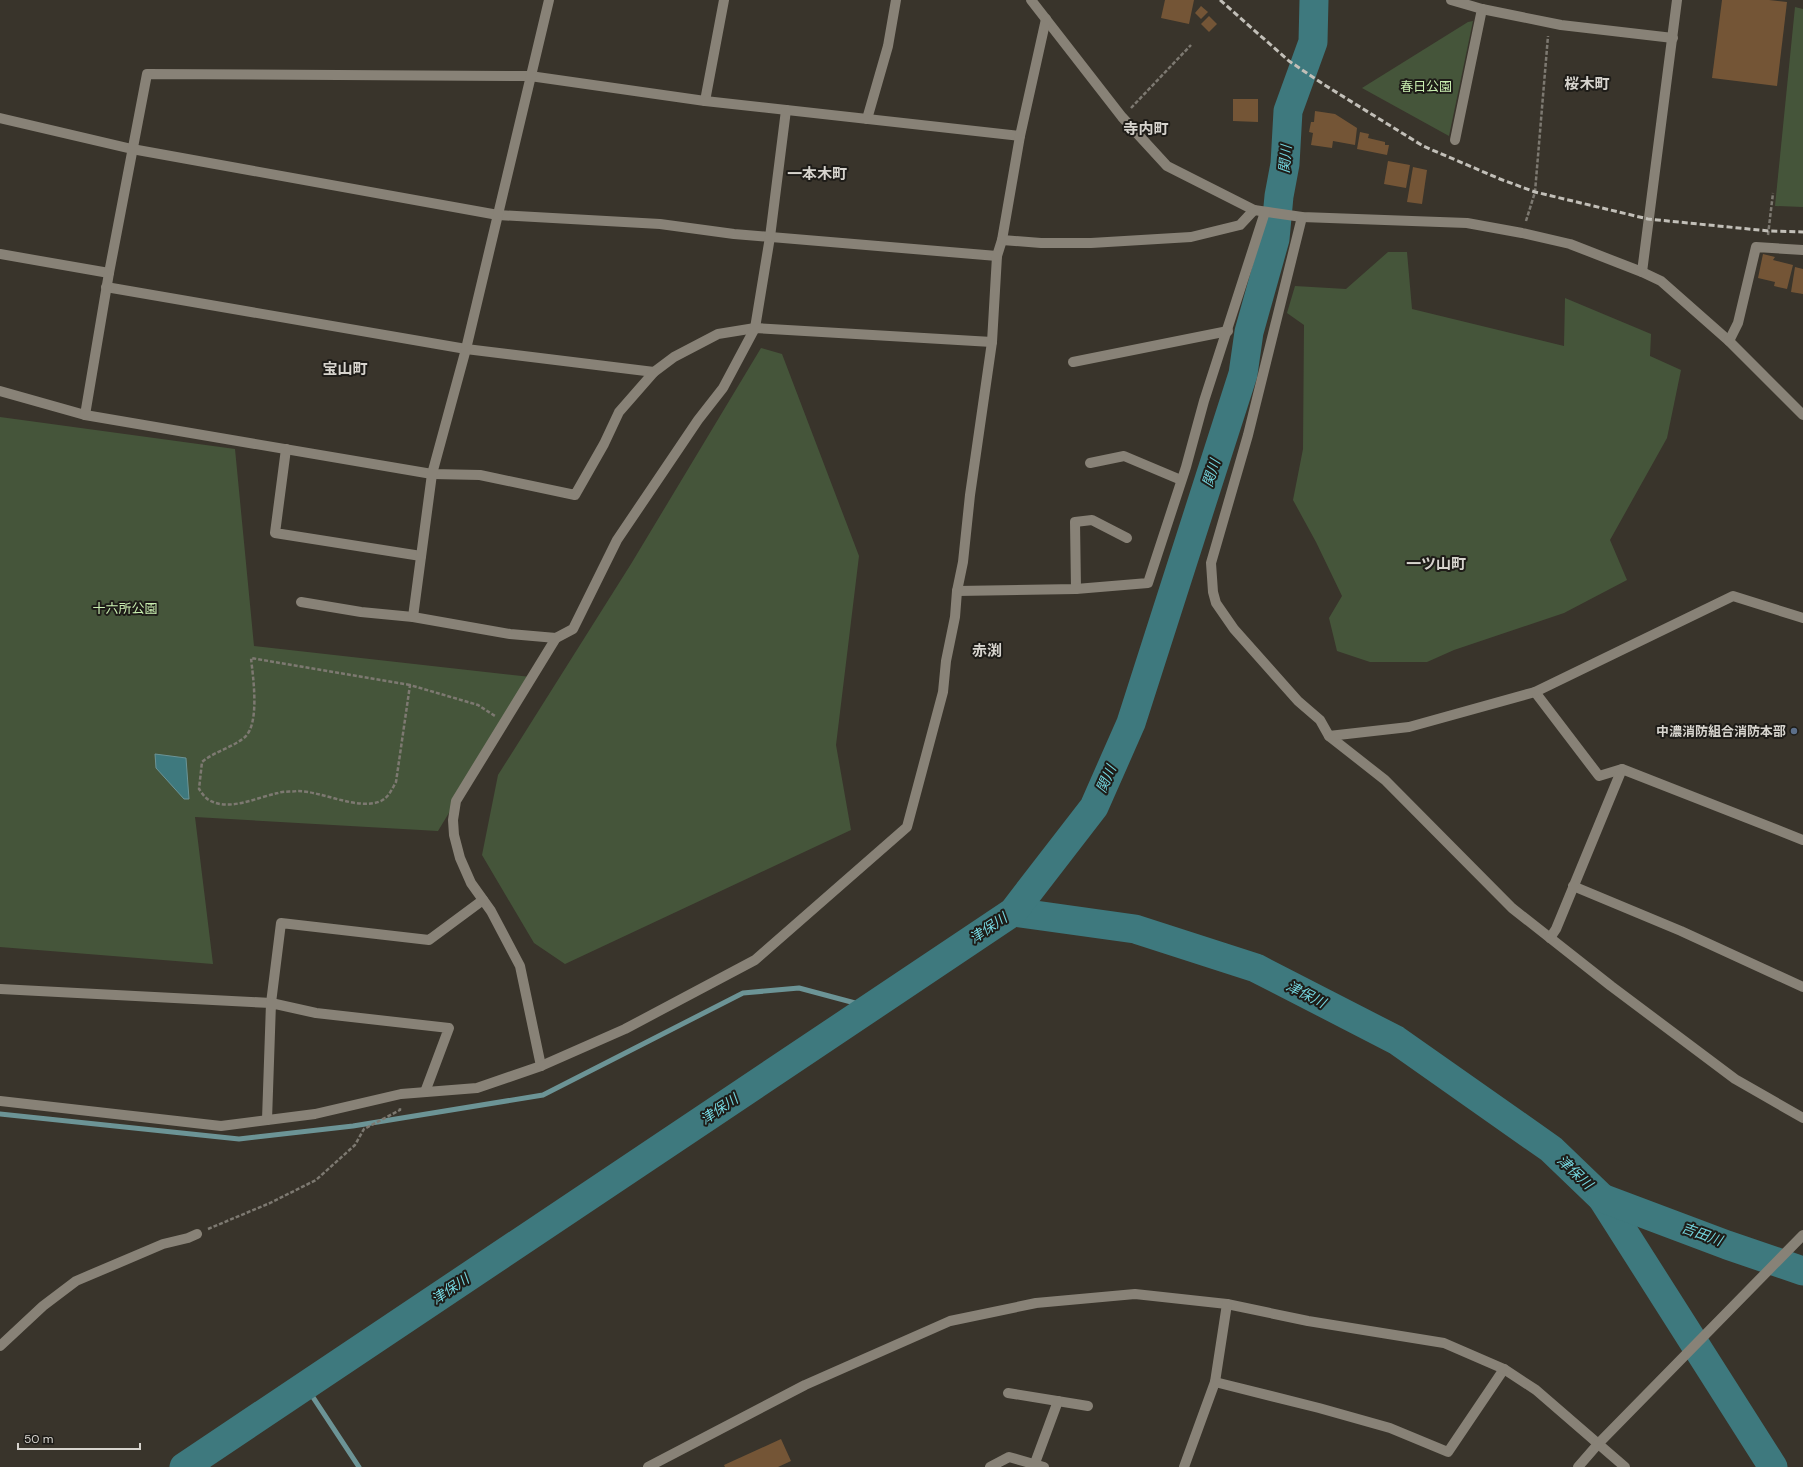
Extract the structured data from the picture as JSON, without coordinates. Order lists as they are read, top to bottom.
{
  "districts": [
    "桜木町",
    "寺内町",
    "一本木町",
    "宝山町",
    "一ツ山町",
    "赤渕"
  ],
  "water": ["関川", "津保川", "吉田川"],
  "parks": ["春日公園", "十六所公園"],
  "places": ["中濃消防組合消防本部"],
  "scale_bar": "50 m"
}
